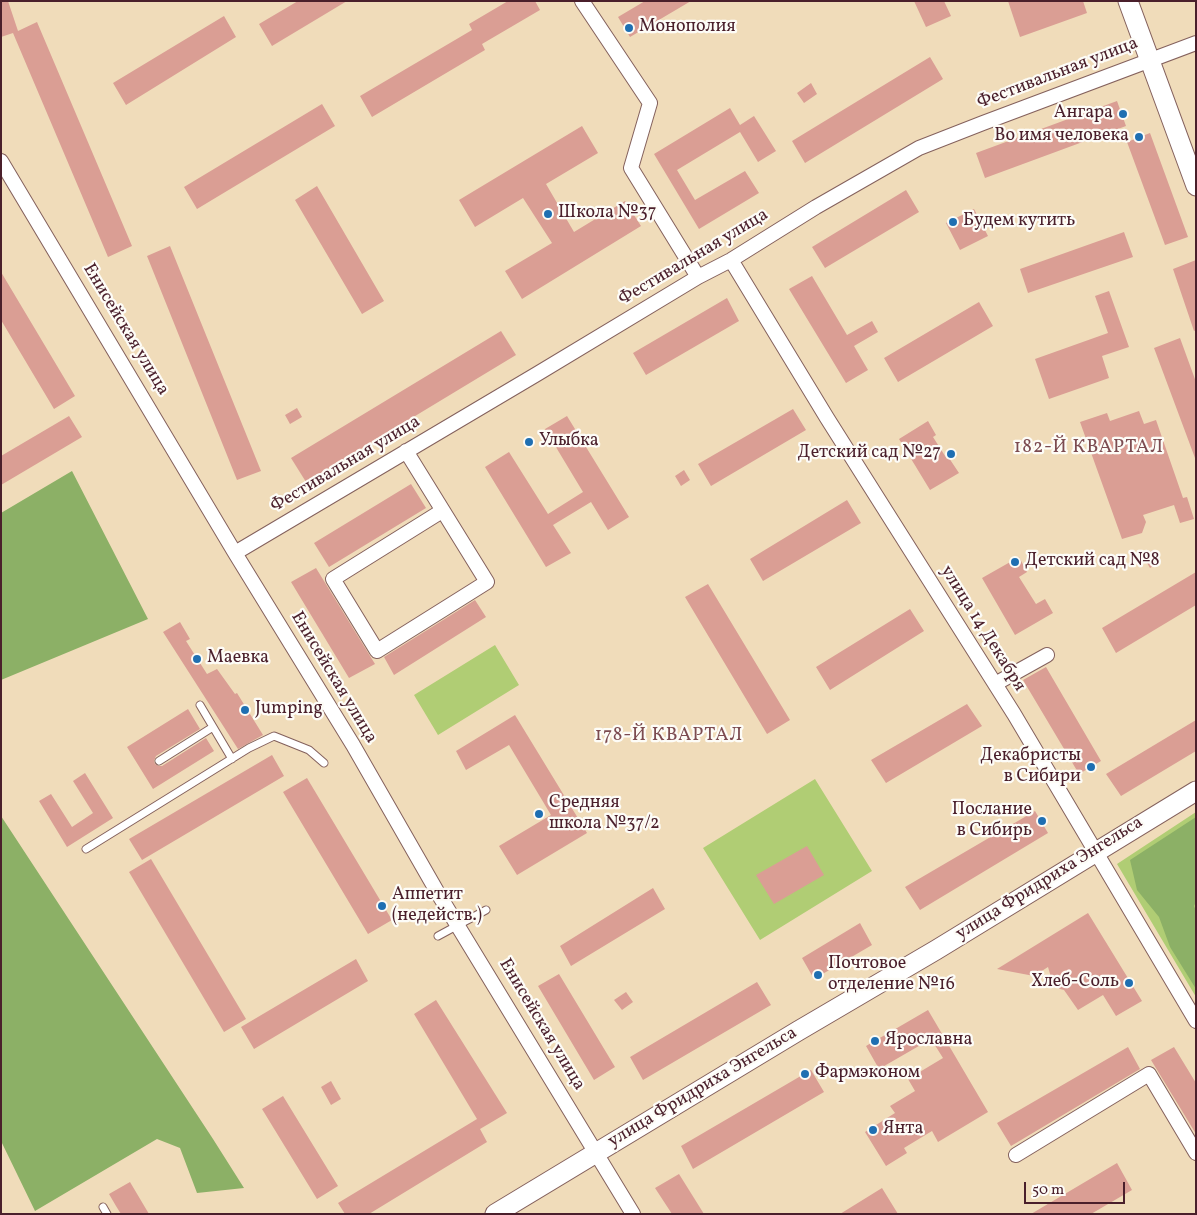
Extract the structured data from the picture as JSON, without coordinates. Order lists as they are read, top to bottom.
{
  "streets": {
    "street": [
      "Фестивальная улица",
      "Енисейская улица",
      "улица 14 Декабря",
      "улица Фридриха Энгельса"
    ]
  },
  "crossings": [
    ["Фестивальная улица", "Енисейская улица"],
    ["Фестивальная улица", "улица 14 Декабря"],
    ["Енисейская улица", "улица Фридриха Энгельса"],
    ["улица 14 Декабря", "улица Фридриха Энгельса"]
  ],
  "districts": ["182-Й КВАРТАЛ", "178-Й КВАРТАЛ"],
  "places": [
    "Монополия",
    "Ангара",
    "Во имя человека",
    "Школа №37",
    "Будем кутить",
    "Улыбка",
    "Детский сад №27",
    "Детский сад №8",
    "Маевка",
    "Jumping",
    "Декабристы в Сибири",
    "Средняя школа №37/2",
    "Послание в Сибирь",
    "Аппетит (недейств.)",
    "Почтовое отделение №16",
    "Хлеб-Соль",
    "Ярославна",
    "Фармэконом",
    "Янта"
  ],
  "scale_bar": "50 m"
}
